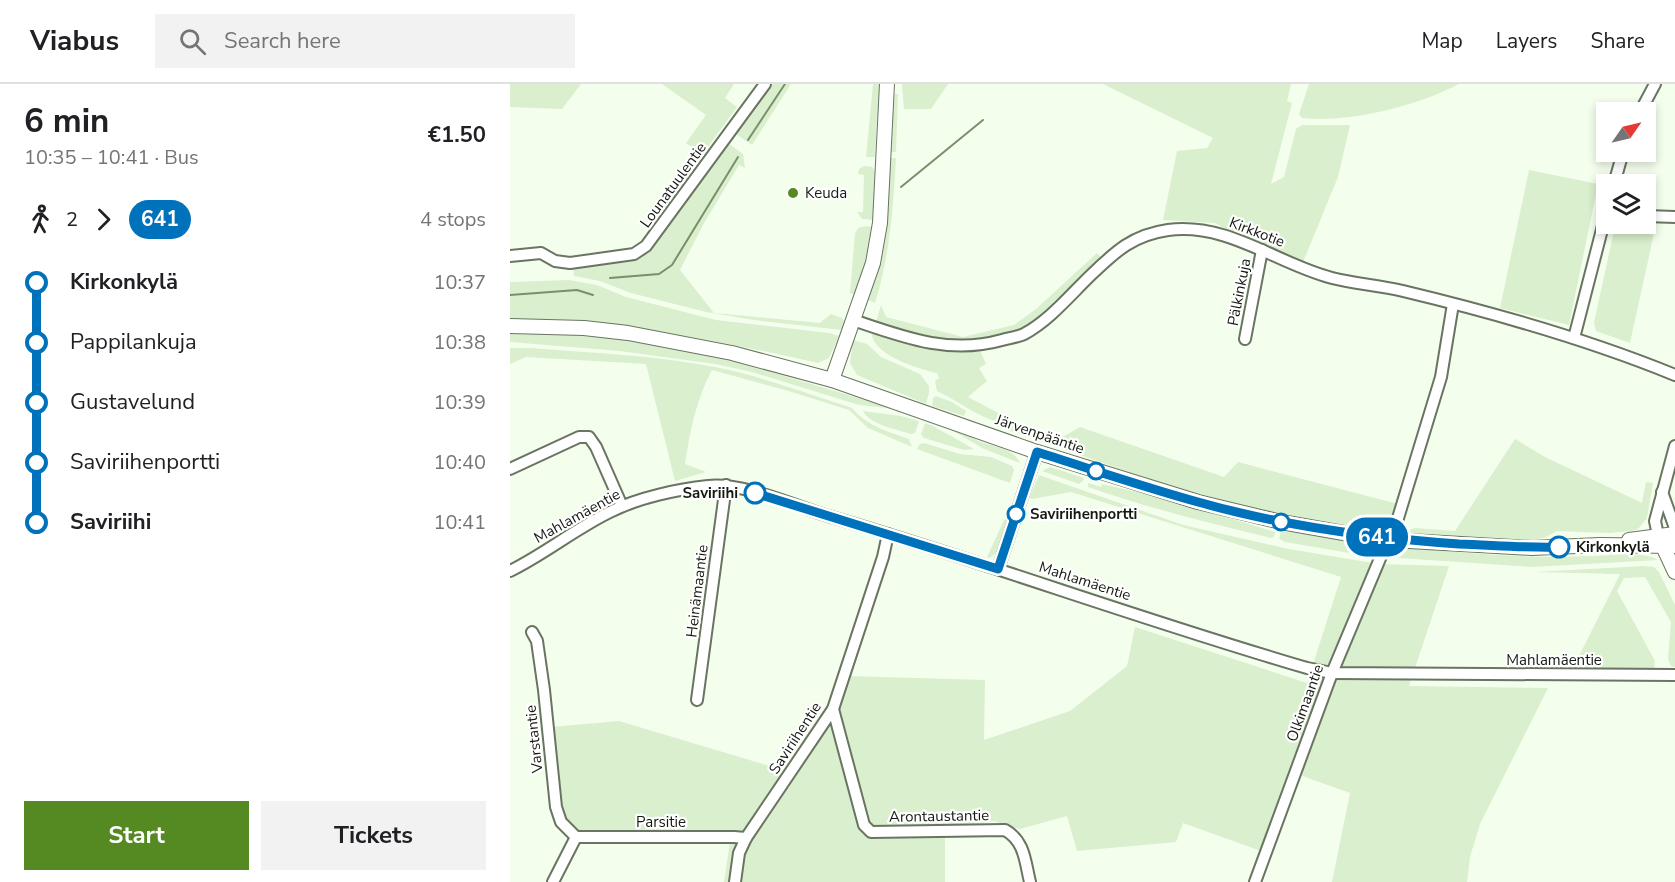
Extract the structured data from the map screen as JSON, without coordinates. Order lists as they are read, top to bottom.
{
  "streets": {
    "main road": ["Järvenpääntie"],
    "street": [
      "Lounatuulentie",
      "Kirkkotie",
      "Pälkinkuja",
      "Mahlamäentie",
      "Heinämaantie",
      "Olkimaantie",
      "Saviriihentie",
      "Varstantie",
      "Arontaustantie",
      "Parsitie"
    ]
  },
  "crossings": [
    ["Kirkkotie", "Pälkinkuja"],
    ["Kirkkotie", "Olkimaantie"],
    ["Järvenpääntie", "Olkimaantie"],
    ["Mahlamäentie", "Heinämaantie"],
    ["Mahlamäentie", "Olkimaantie"],
    ["Mahlamäentie", "Saviriihentie"],
    ["Saviriihentie", "Arontaustantie"],
    ["Saviriihentie", "Parsitie"],
    ["Varstantie", "Parsitie"]
  ],
  "places": [
    "Keuda",
    "Saviriihi",
    "Saviriihenportti",
    "Kirkonkylä"
  ],
  "lines": ["bus line 641"],
  "north": "top right",
  "page": {
    "header": "Viabus",
    "search": "Search here",
    "nav": ["Map", "Layers", "Share"],
    "heading": ["6 min", "10:35 – 10:41 · Bus", "€1.50"],
    "on_map": "641",
    "legs": ["2", "641", "4 stops"],
    "list": [
      {
        "name": "Kirkonkylä",
        "value": "10:37"
      },
      {
        "name": "Pappilankuja",
        "value": "10:38"
      },
      {
        "name": "Gustavelund",
        "value": "10:39"
      },
      {
        "name": "Saviriihenportti",
        "value": "10:40"
      },
      {
        "name": "Saviriihi",
        "value": "10:41"
      }
    ],
    "buttons": ["Start", "Tickets"]
  }
}
